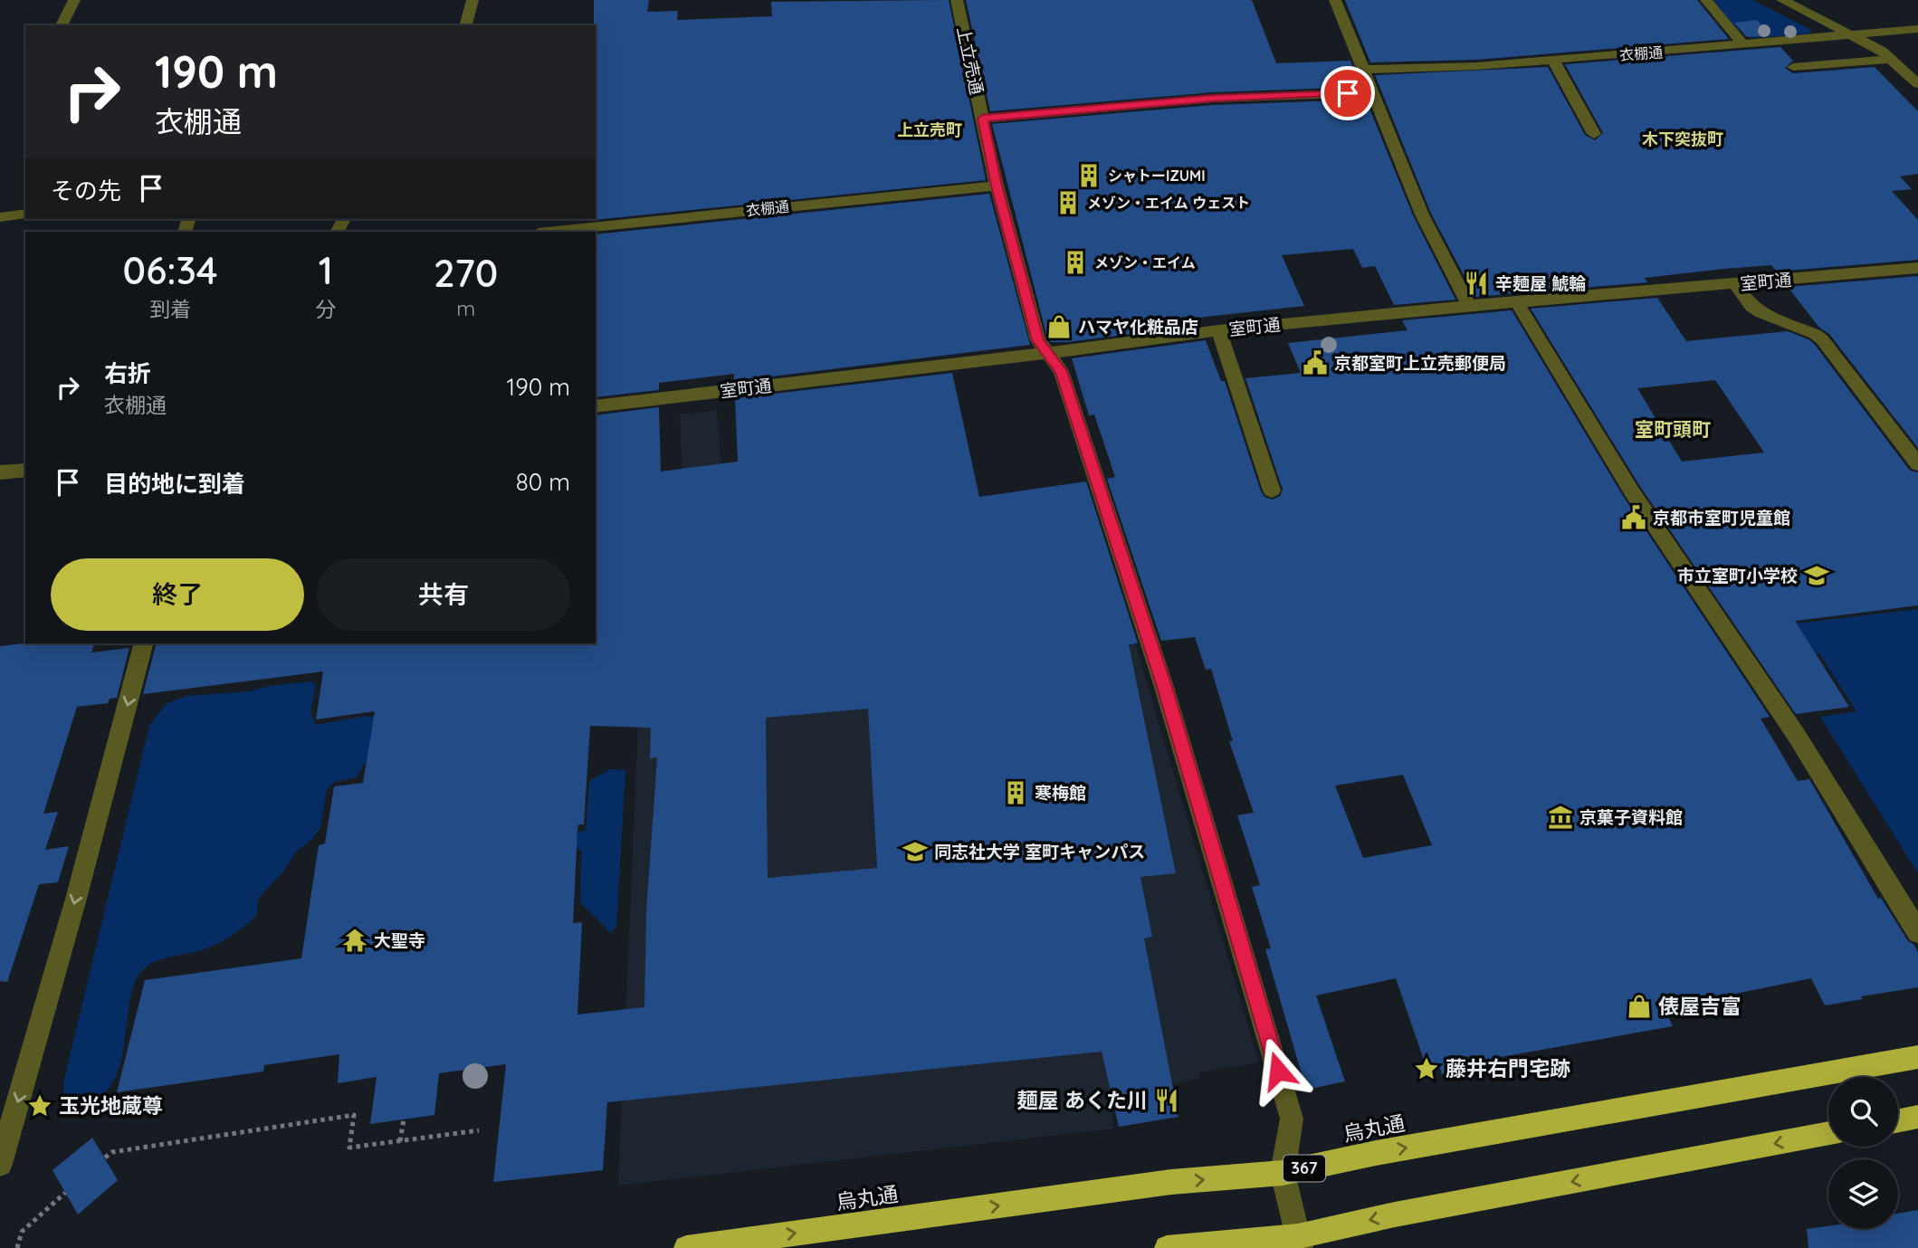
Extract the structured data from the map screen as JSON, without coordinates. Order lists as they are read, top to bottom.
{
  "streets": {
    "highway": ["烏丸通", "367"],
    "street": ["衣棚通", "上立売通", "室町通"]
  },
  "crossings": [
    ["衣棚通", "上立売通"],
    ["上立売通", "室町通"],
    ["上立売通", "烏丸通"]
  ],
  "districts": ["上立売町", "木下突抜町", "室町頭町"],
  "places": {
    "building": [
      "シャトーIZUMI",
      "メゾン・エイム ウェスト",
      "メゾン・エイム",
      "寒梅館"
    ],
    "restaurant": ["辛麺屋 鯱輪", "麺屋 あくた川"],
    "shop": ["ハマヤ化粧品店", "俵屋吉富"],
    "public building": ["京都室町上立売郵便局", "京都市室町児童館"],
    "school or university": ["市立室町小学校", "同志社大学 室町キャンパス"],
    "museum": ["京菓子資料館"],
    "temple": ["大聖寺"],
    "place": ["藤井右門宅跡", "玉光地蔵尊"]
  },
  "page": {
    "turn": ["190 m", "衣棚通"],
    "then": "その先",
    "eta": [
      "06:34",
      "到着",
      "1",
      "分",
      "270",
      "m"
    ],
    "list": [
      {
        "name": "右折",
        "note": "衣棚通",
        "value": "190 m"
      },
      {
        "name": "目的地に到着",
        "value": "80 m"
      }
    ],
    "buttons": ["終了", "共有"]
  }
}
